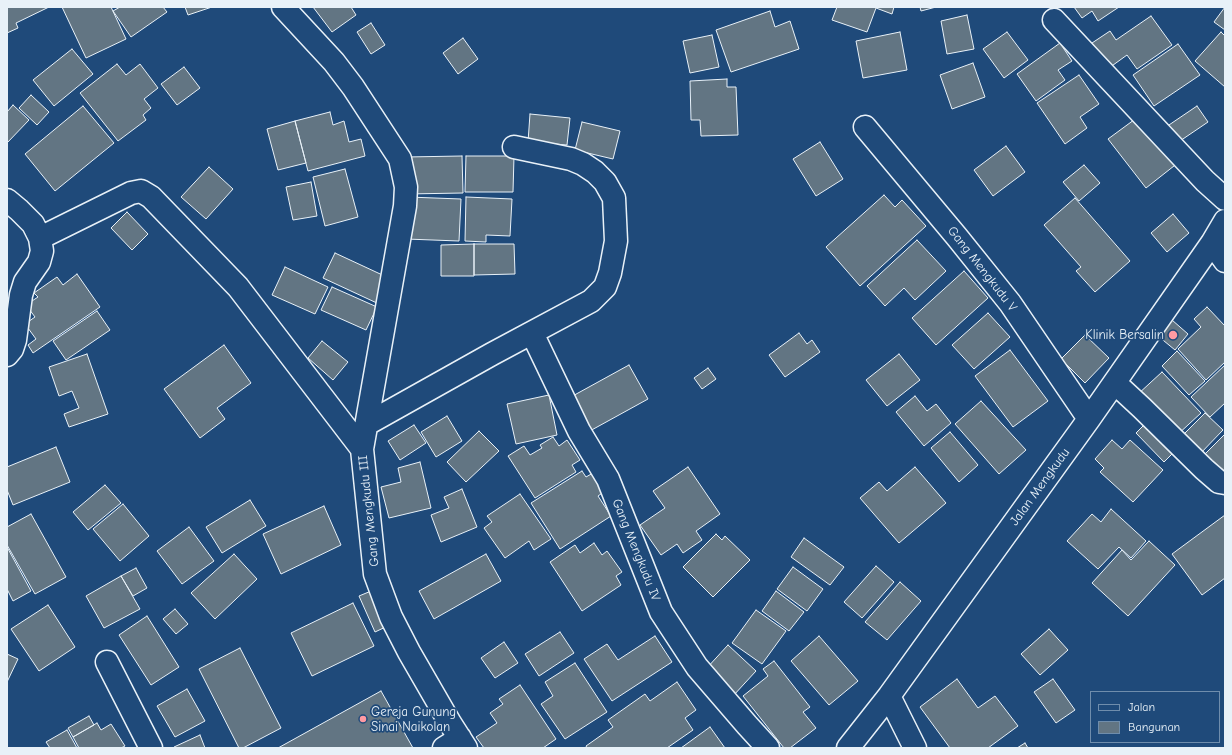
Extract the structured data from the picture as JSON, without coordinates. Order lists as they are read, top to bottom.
{
  "streets": {
    "street": [
      "Gang Mengkudu V",
      "Jalan Mengkudu",
      "Gang Mengkudu III",
      "Gang Mengkudu IV"
    ]
  },
  "crossings": [
    ["Gang Mengkudu V", "Jalan Mengkudu"]
  ],
  "places": ["Klinik Bersalin", "Gereja Gunung Sinai Naikolan"],
  "legend": ["Jalan", "Bangunan"]
}
